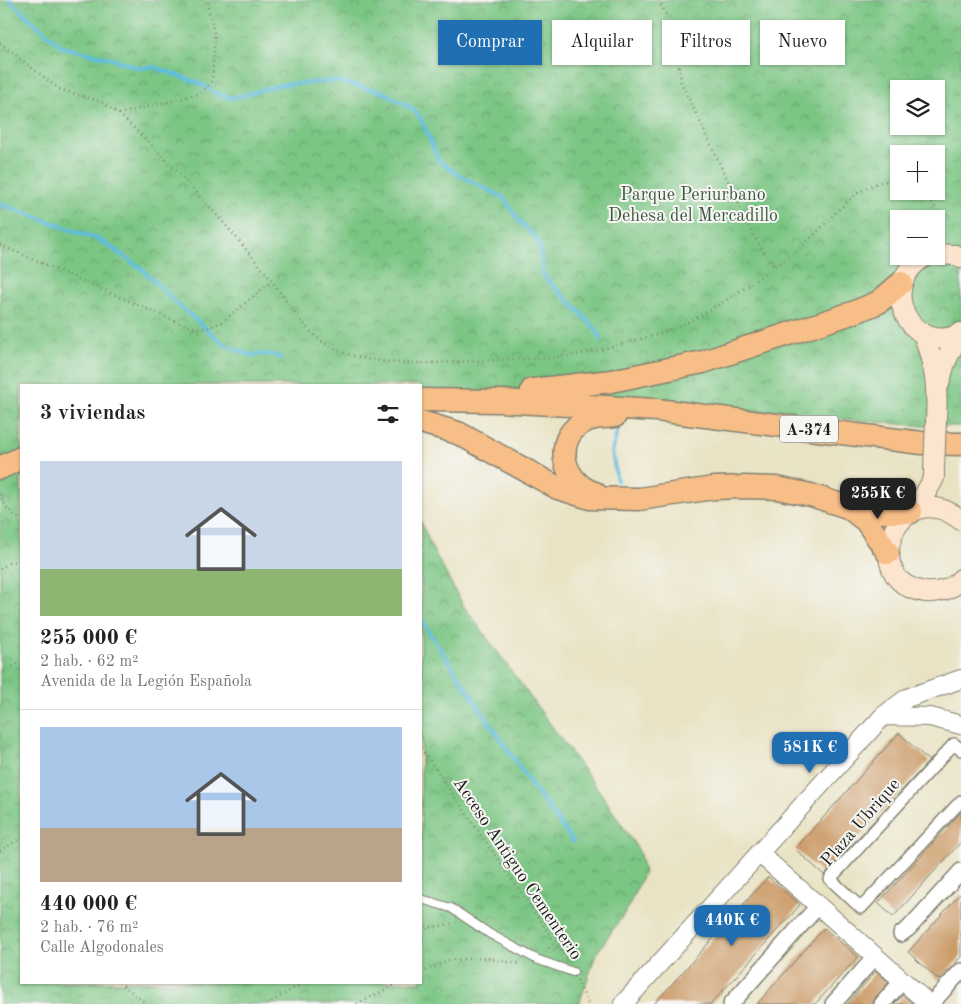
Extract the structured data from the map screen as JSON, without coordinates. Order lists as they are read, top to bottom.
{
  "streets": {
    "main road": ["A-374"],
    "street": ["Plaza Ubrique"],
    "path": ["Acceso Antiguo Cementerio"]
  },
  "parks": ["Parque Periurbano Dehesa del Mercadillo"],
  "page": {
    "chip": [
      "Comprar",
      "Alquilar",
      "Filtros",
      "Nuevo"
    ],
    "map_buttons": ["+", "−"],
    "heading": "3 viviendas",
    "list": [
      {
        "name": "255 000 €",
        "note": "2 hab. · 62 m² · Avenida de la Legión Española"
      },
      {
        "name": "440 000 €",
        "note": "2 hab. · 76 m² · Calle Algodonales"
      }
    ],
    "price": ["255K €", "581K €", "440K €"]
  }
}
